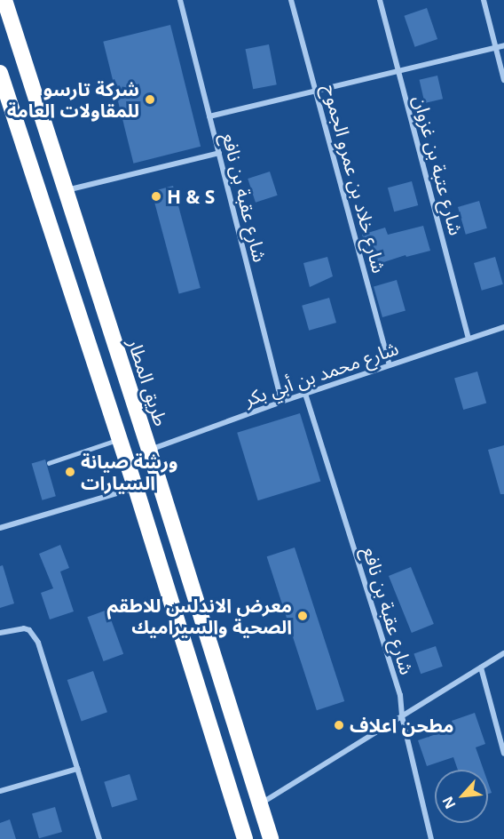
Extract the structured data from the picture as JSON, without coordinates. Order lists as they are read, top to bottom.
{
  "streets": {
    "highway": ["طريق المطار"],
    "street": [
      "شارع عتبة بن غزوان",
      "شارع خلاد بن عمرو الجموح",
      "شارع عقبة بن نافع",
      "شارع محمد بن أبي بكر"
    ]
  },
  "crossings": [
    ["شارع عتبة بن غزوان", "شارع محمد بن أبي بكر"],
    ["شارع خلاد بن عمرو الجموح", "شارع محمد بن أبي بكر"],
    ["شارع عقبة بن نافع", "شارع محمد بن أبي بكر"],
    ["شارع محمد بن أبي بكر", "طريق المطار"]
  ],
  "places": [
    "شركة تارسو للمقاولات العامة",
    "H & S",
    "ورشة صيانة السيارات",
    "معرض الاندلس للاطقم الصحية والسيراميك",
    "مطحن اعلاف"
  ],
  "north": "bottom left"
}
